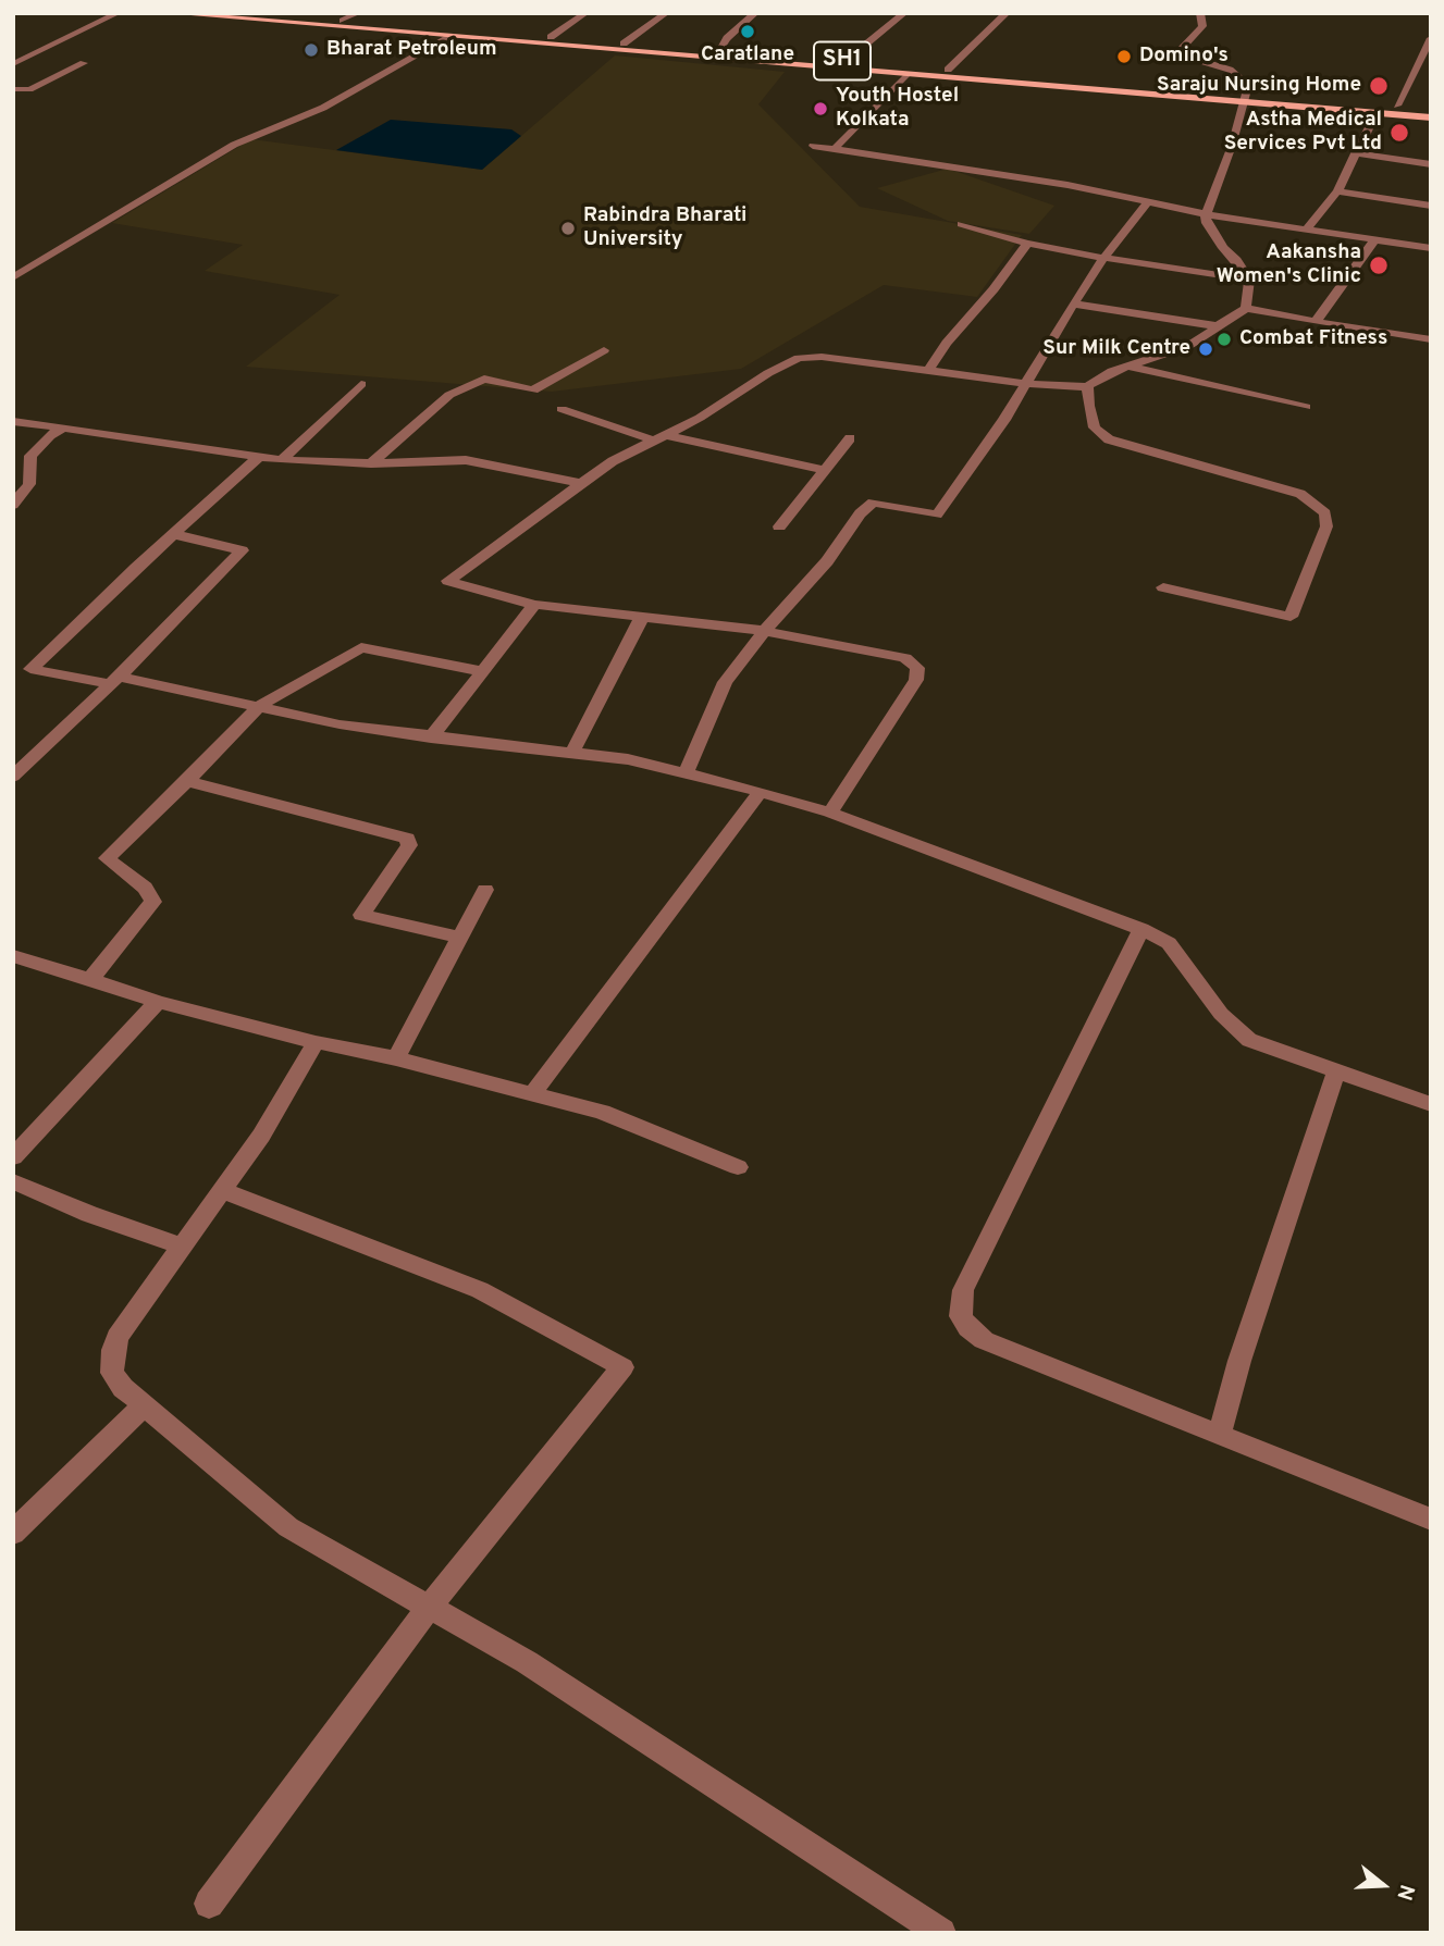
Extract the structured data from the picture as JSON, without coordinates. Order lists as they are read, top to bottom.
{
  "streets": {
    "main road": ["SH1"]
  },
  "places": [
    "Caratlane",
    "Bharat Petroleum",
    "Domino's",
    "Saraju Nursing Home",
    "Youth Hostel Kolkata",
    "Astha Medical Services Pvt Ltd",
    "Rabindra Bharati University",
    "Aakansha Women's Clinic",
    "Combat Fitness",
    "Sur Milk Centre"
  ],
  "north": "right"
}
